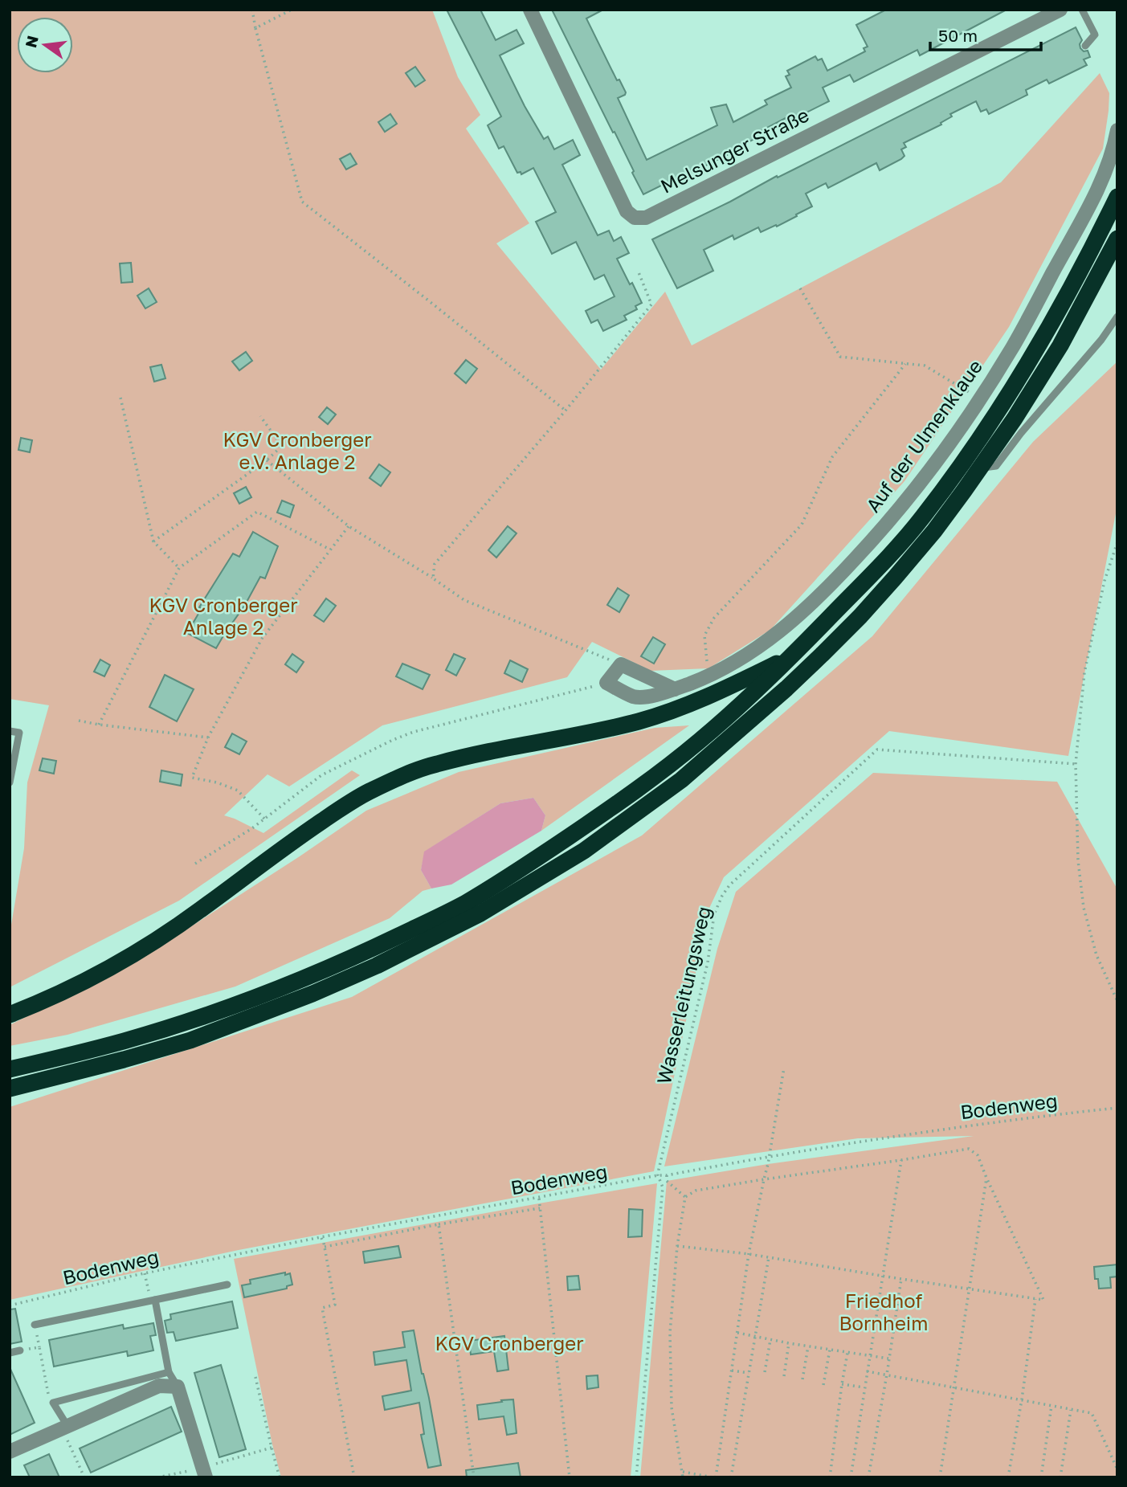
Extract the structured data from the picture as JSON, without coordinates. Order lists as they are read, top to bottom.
{
  "streets": {
    "street": ["Melsunger Straße", "Auf der Ulmenklaue"],
    "path": ["Wasserleitungsweg", "Bodenweg"]
  },
  "crossings": [
    ["Wasserleitungsweg", "Bodenweg"]
  ],
  "parks": [
    "KGV Cronberger e.V. Anlage 2",
    "KGV Cronberger Anlage 2",
    "Friedhof Bornheim",
    "KGV Cronberger"
  ],
  "scale_bar": "50 m",
  "north": "left"
}
